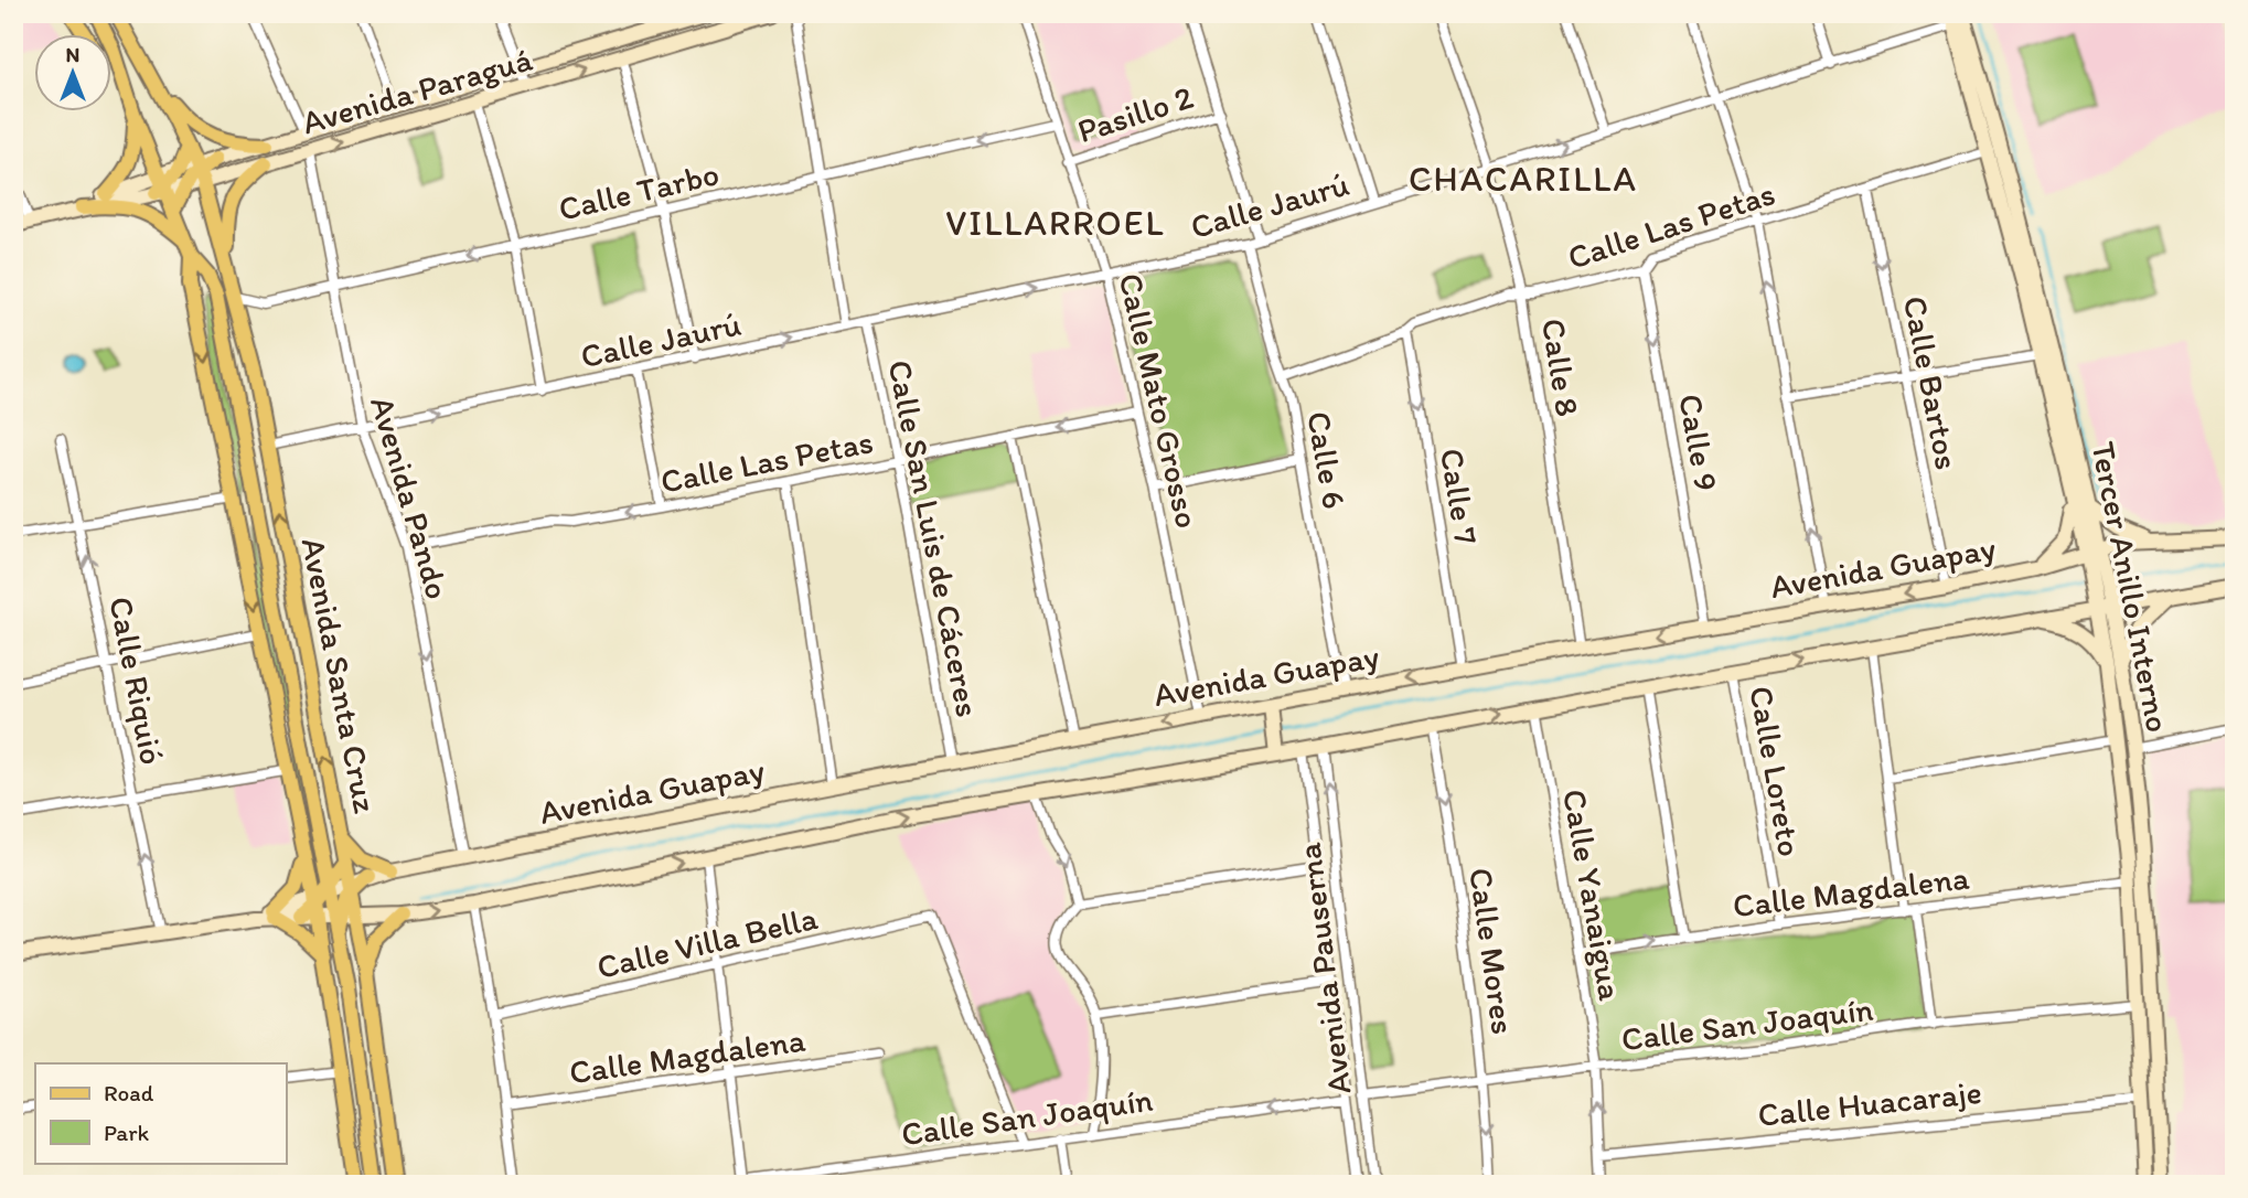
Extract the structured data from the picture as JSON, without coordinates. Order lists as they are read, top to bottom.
{
  "streets": {
    "main road": [
      "Avenida Paraguá",
      "Avenida Guapay",
      "Tercer Anillo Interno",
      "Avenida Santa Cruz"
    ],
    "street": [
      "Pasillo 2",
      "Calle Tarbo",
      "Calle Jaurú",
      "Calle Las Petas",
      "Calle 8",
      "Calle Bartos",
      "Calle Mato Grosso",
      "Calle 9",
      "Calle 6",
      "Calle 7",
      "Avenida Pando",
      "Calle San Luis de Cáceres",
      "Calle Riquió",
      "Calle Loreto",
      "Calle Magdalena",
      "Calle Yanaigua",
      "Calle Villa Bella",
      "Calle Mores",
      "Avenida Pauserna",
      "Calle San Joaquín",
      "Calle Huacaraje"
    ]
  },
  "crossings": [
    ["Avenida Paraguá", "Avenida Pando"],
    ["Avenida Paraguá", "Avenida Santa Cruz"],
    ["Pasillo 2", "Calle Mato Grosso"],
    ["Calle Tarbo", "Calle Mato Grosso"],
    ["Calle Tarbo", "Avenida Pando"],
    ["Calle Tarbo", "Avenida Santa Cruz"],
    ["Calle Jaurú", "Calle 8"],
    ["Calle Jaurú", "Calle Mato Grosso"],
    ["Calle Jaurú", "Calle 6"],
    ["Calle Jaurú", "Avenida Pando"],
    ["Calle Jaurú", "Calle San Luis de Cáceres"],
    ["Calle Jaurú", "Tercer Anillo Interno"],
    ["Calle Jaurú", "Avenida Santa Cruz"],
    ["Calle Las Petas", "Calle 8"],
    ["Calle Las Petas", "Calle Bartos"],
    ["Calle Las Petas", "Calle Mato Grosso"],
    ["Calle Las Petas", "Calle 9"],
    ["Calle Las Petas", "Calle 6"],
    ["Calle Las Petas", "Calle 7"],
    ["Calle Las Petas", "Avenida Pando"],
    ["Calle Las Petas", "Calle San Luis de Cáceres"],
    ["Calle Las Petas", "Tercer Anillo Interno"],
    ["Calle 8", "Avenida Guapay"],
    ["Calle Bartos", "Avenida Guapay"],
    ["Calle Mato Grosso", "Avenida Guapay"],
    ["Calle 9", "Avenida Guapay"],
    ["Calle 6", "Avenida Guapay"],
    ["Calle 7", "Avenida Guapay"],
    ["Avenida Pando", "Avenida Guapay"],
    ["Calle San Luis de Cáceres", "Avenida Guapay"],
    ["Avenida Guapay", "Tercer Anillo Interno"],
    ["Avenida Guapay", "Avenida Santa Cruz"],
    ["Tercer Anillo Interno", "Calle Magdalena"],
    ["Tercer Anillo Interno", "Calle San Joaquín"],
    ["Tercer Anillo Interno", "Calle Huacaraje"],
    ["Calle Loreto", "Calle Magdalena"],
    ["Calle Magdalena", "Calle Yanaigua"],
    ["Calle Yanaigua", "Calle San Joaquín"],
    ["Calle Yanaigua", "Calle Huacaraje"],
    ["Calle Villa Bella", "Calle San Joaquín"],
    ["Calle Mores", "Calle San Joaquín"],
    ["Avenida Pauserna", "Calle San Joaquín"]
  ],
  "one_way": [
    "Calle Tarbo",
    "Calle Jaurú",
    "Calle Bartos",
    "Calle 9",
    "Calle 7",
    "Avenida Pando",
    "Calle Riquió",
    "Calle Mores"
  ],
  "districts": ["CHACARILLA", "VILLARROEL"],
  "legend": ["Road", "Park"],
  "north": "top"
}
